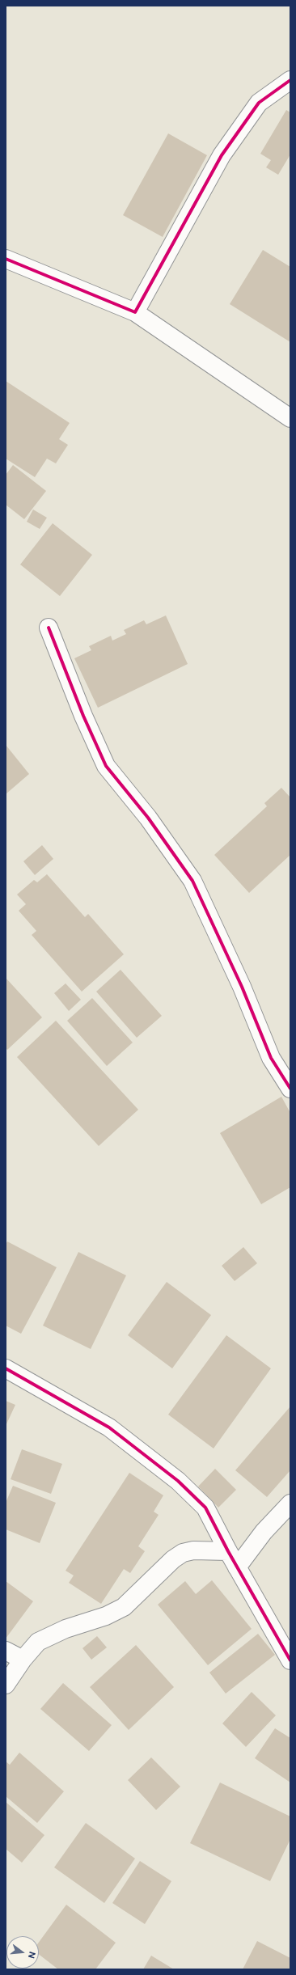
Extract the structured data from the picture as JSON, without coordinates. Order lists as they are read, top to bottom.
{
  "north": "right"
}
